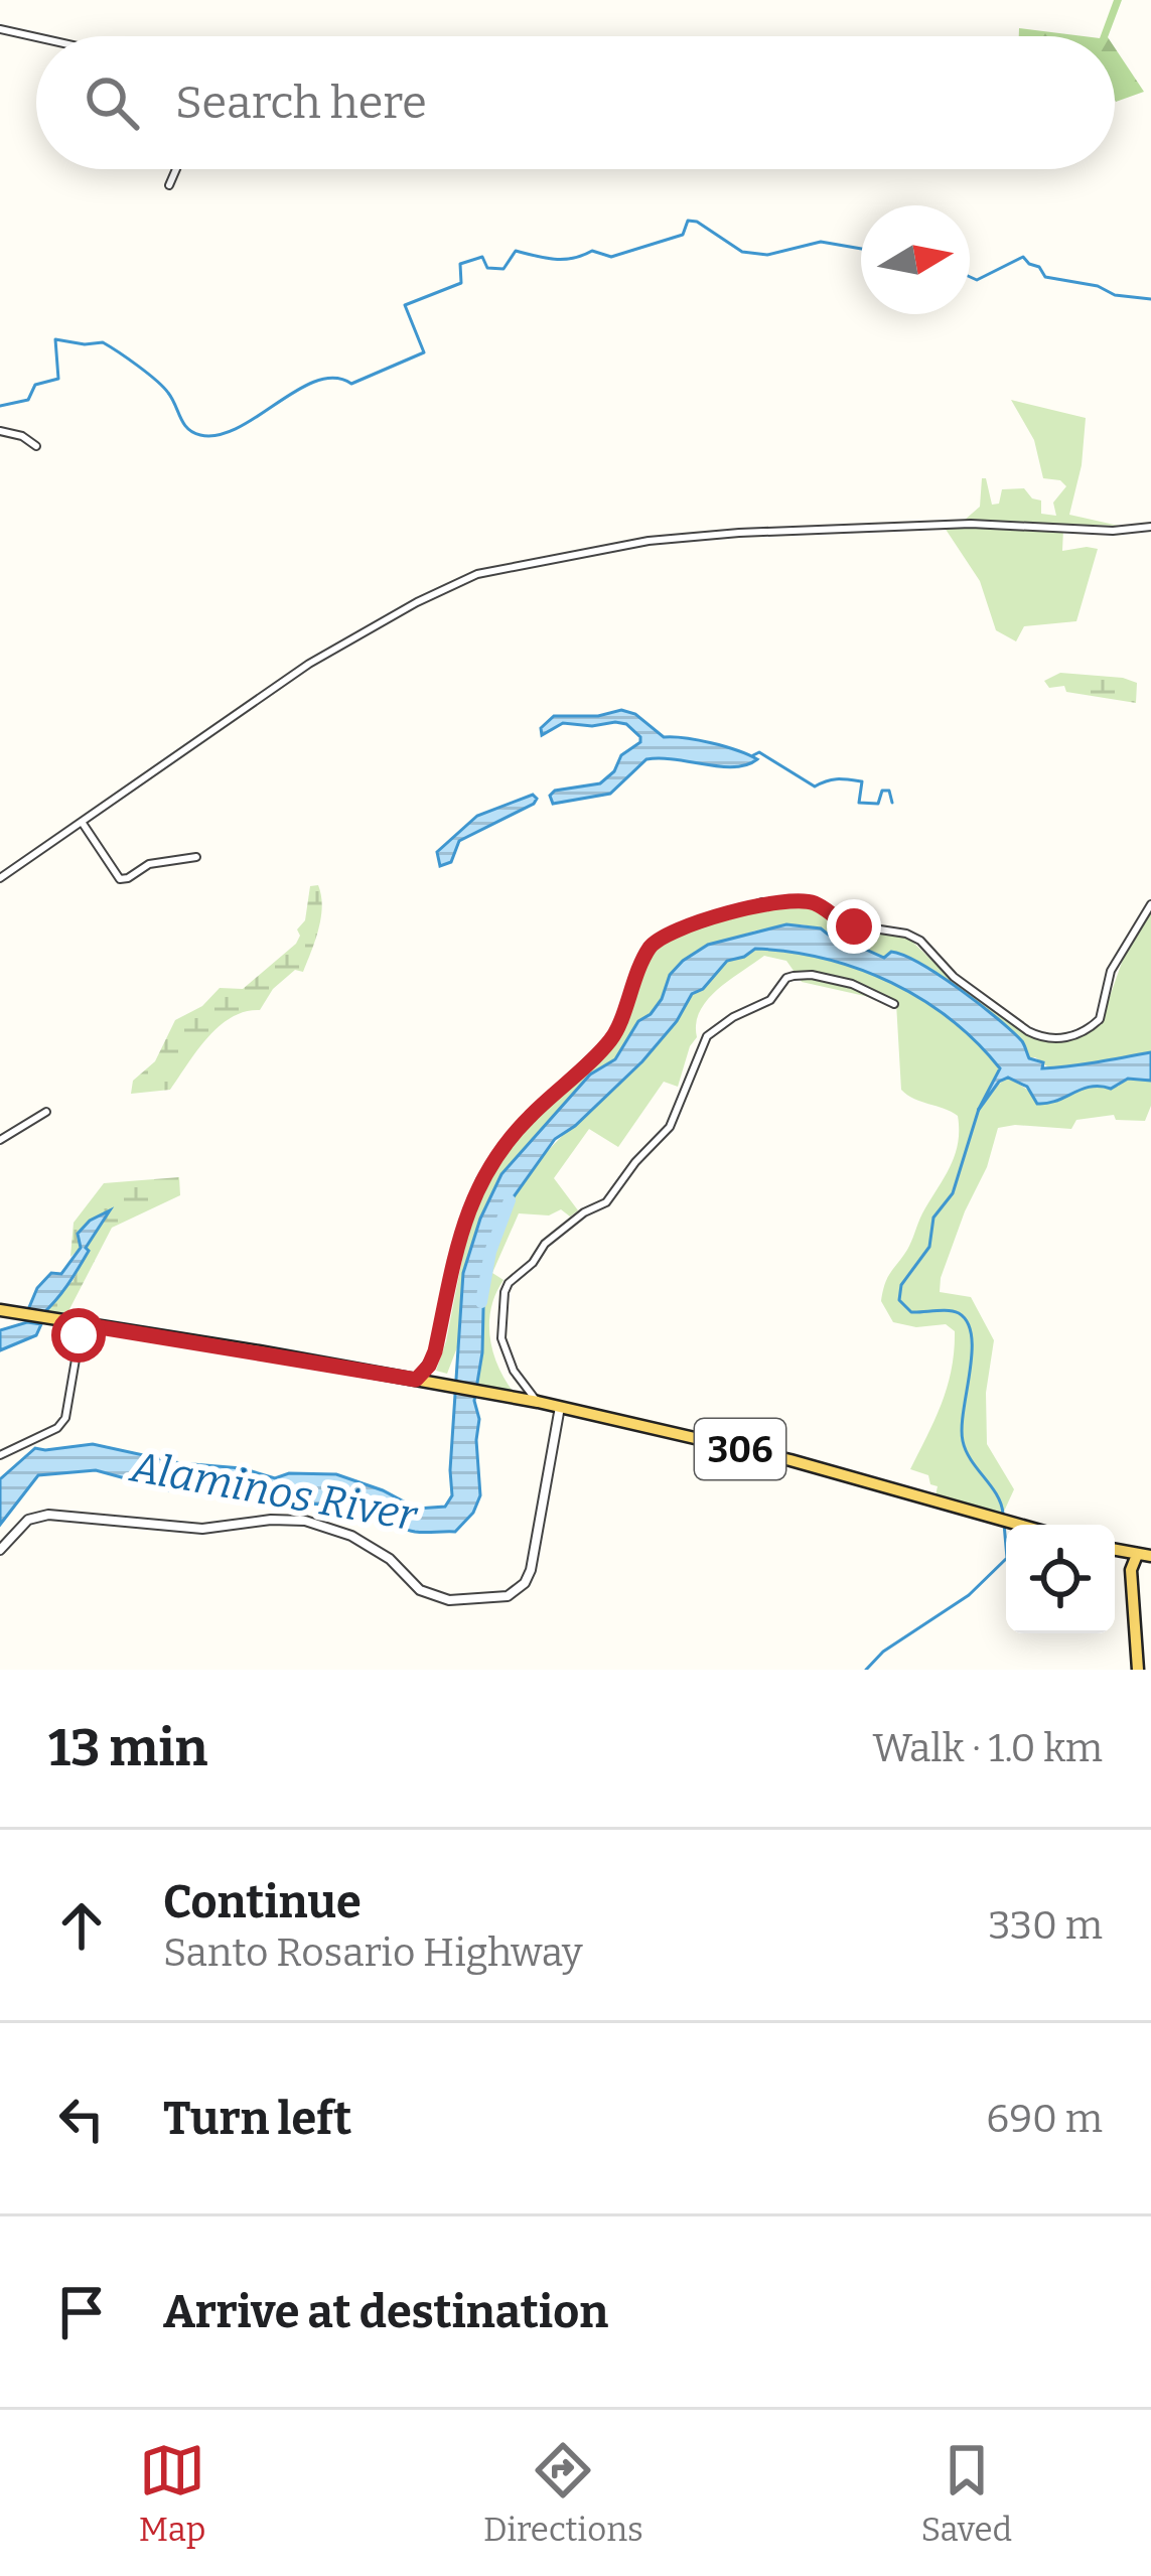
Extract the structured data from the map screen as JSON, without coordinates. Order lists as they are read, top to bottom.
{
  "streets": {
    "main road": ["306"]
  },
  "water": ["Alaminos River"],
  "north": "right",
  "page": {
    "search": "Search here",
    "heading": ["13 min", "Walk · 1.0 km"],
    "list": [
      ["Continue", "Santo Rosario Highway", "330 m"],
      ["Turn left", "690 m"],
      "Arrive at destination"
    ],
    "nav": ["Map", "Directions", "Saved"]
  }
}
